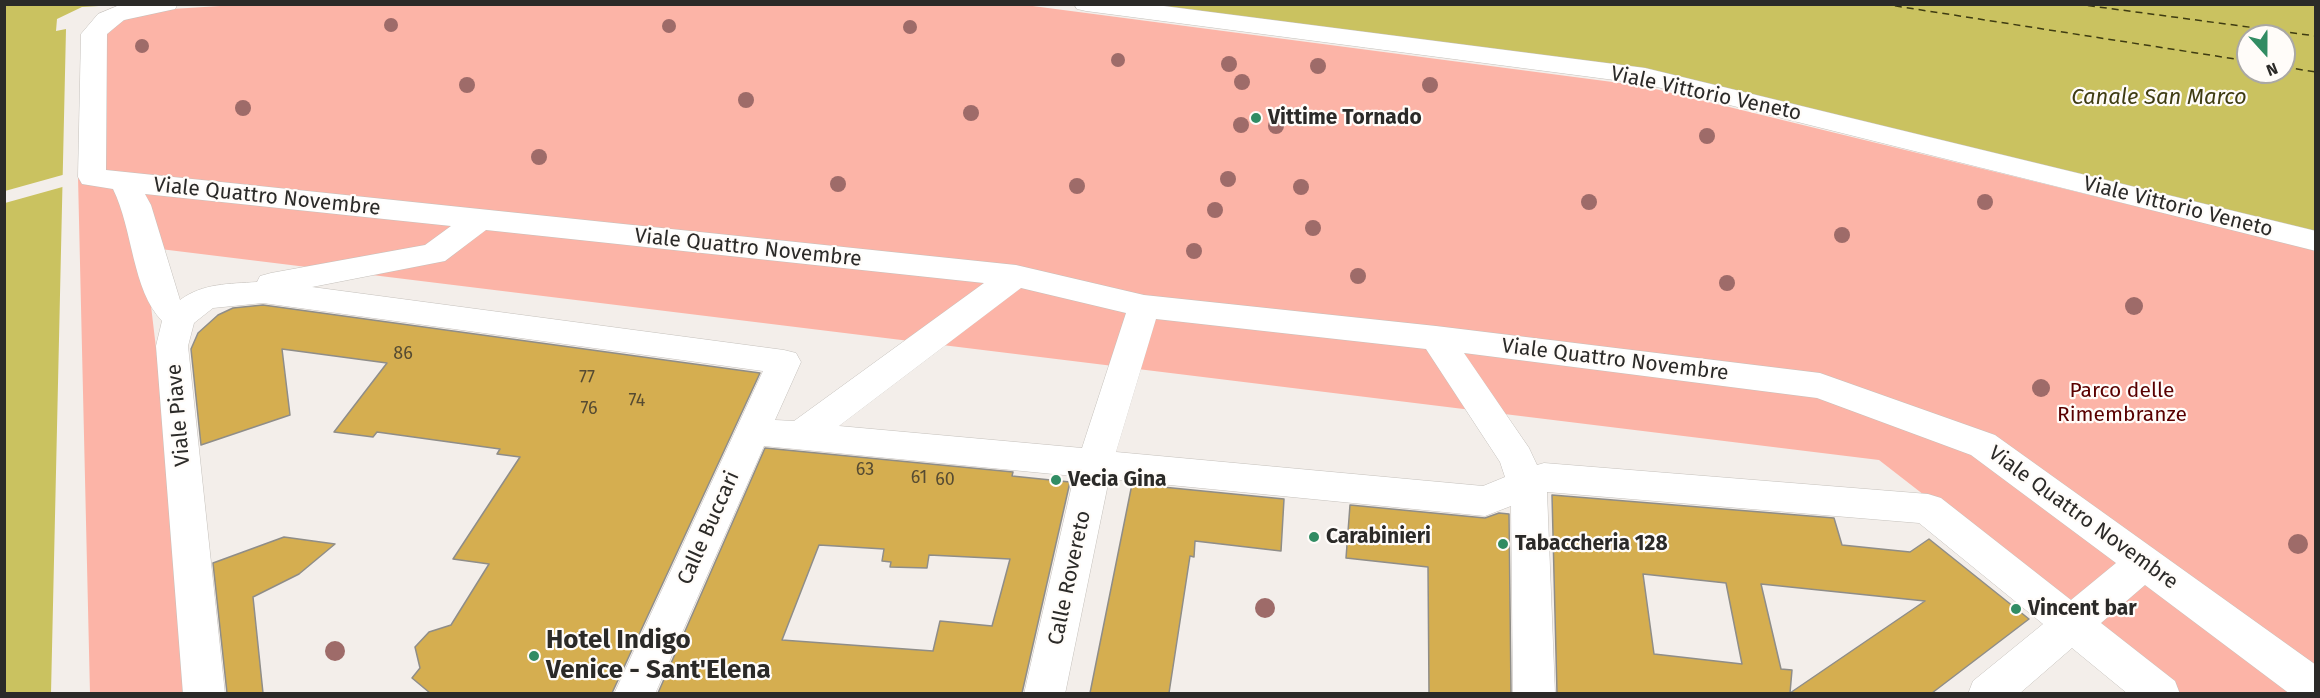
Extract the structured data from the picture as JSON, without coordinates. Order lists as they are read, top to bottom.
{
  "streets": {
    "street": [
      "Viale Vittorio Veneto",
      "Viale Quattro Novembre",
      "Viale Piave",
      "Calle Buccari",
      "Calle Rovereto"
    ]
  },
  "water": ["Canale San Marco"],
  "parks": ["Parco delle Rimembranze"],
  "places": [
    "Vittime Tornado",
    "Vecia Gina",
    "Carabinieri",
    "Tabaccheria 128",
    "Vincent bar",
    "Hotel Indigo Venice - Sant'Elena"
  ],
  "house_numbers": [
    "86",
    "77",
    "74",
    "76",
    "63",
    "61",
    "60"
  ],
  "north": "bottom"
}
